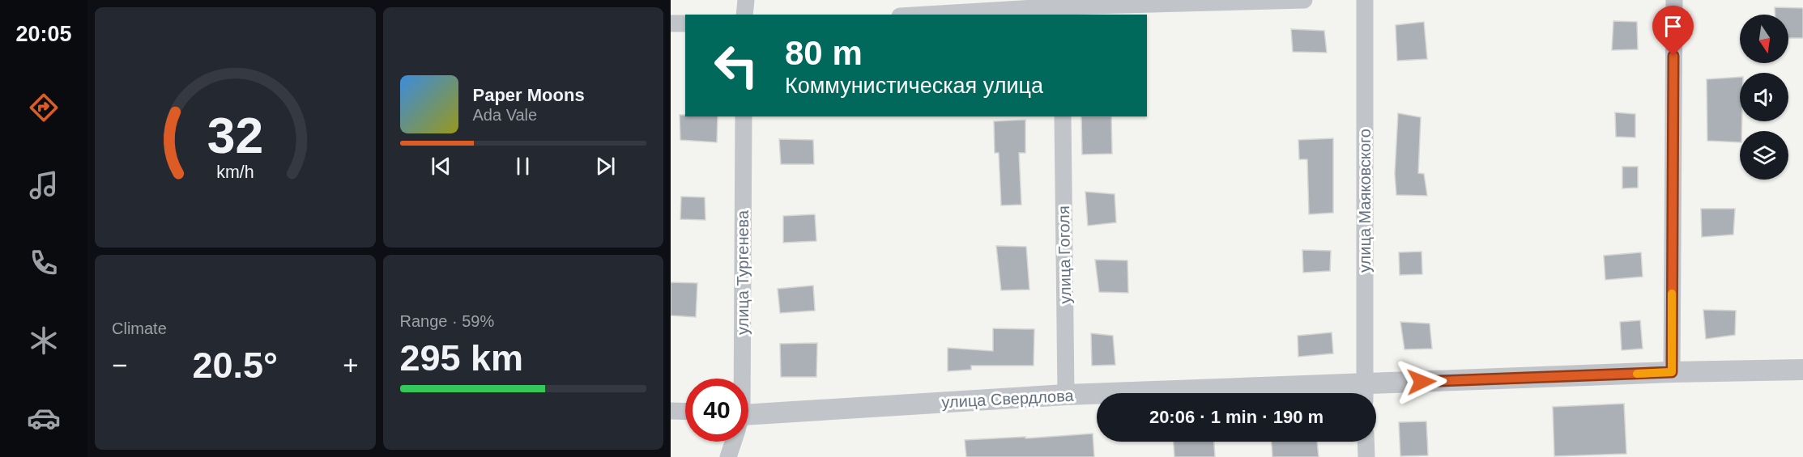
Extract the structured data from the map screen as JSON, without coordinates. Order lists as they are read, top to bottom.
{
  "streets": {
    "street": [
      "улица Маяковского",
      "улица Гоголя",
      "улица Тургенева",
      "улица Свердлова"
    ]
  },
  "crossings": [
    ["улица Маяковского", "улица Свердлова"],
    ["улица Гоголя", "улица Свердлова"]
  ],
  "north": "bottom",
  "page": {
    "tabs": "20:05",
    "turn": ["80 m", "Коммунистическая улица"],
    "song": ["Paper Moons", "Ada Vale"],
    "tile": [
      "Climate",
      ["Range · 59%", "295 km"]
    ],
    "heat": ["−", "20.5°", "+"],
    "limit": "40",
    "trip": "20:06 · 1 min · 190 m",
    "gauge": ["32", "km/h"]
  }
}
